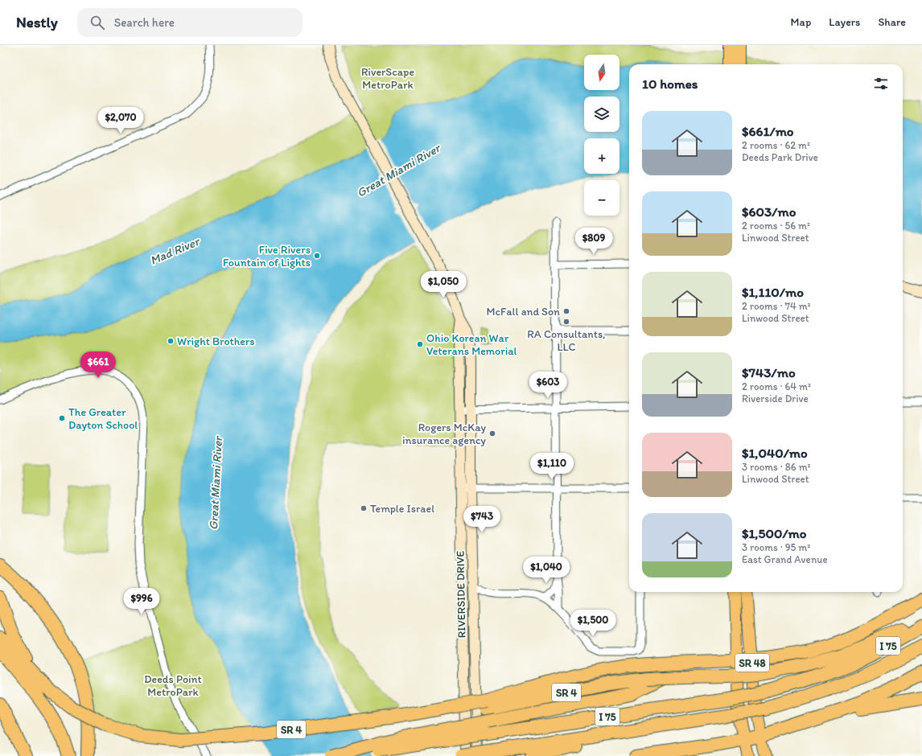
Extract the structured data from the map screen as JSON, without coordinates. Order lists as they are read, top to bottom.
{
  "streets": {
    "highway": ["I 75", "SR 4"],
    "main road": ["RIVERSIDE DRIVE", "SR 48"]
  },
  "crossings": [
    ["RIVERSIDE DRIVE", "I 75"],
    ["I 75", "SR 4"]
  ],
  "water": ["Great Miami River", "Mad River"],
  "parks": ["RiverScape MetroPark", "Deeds Point MetroPark"],
  "places": [
    "Five Rivers Fountain of Lights",
    "McFall and Son",
    "RA Consultants, LLC",
    "Wright Brothers",
    "Ohio Korean War Veterans Memorial",
    "The Greater Dayton School",
    "Rogers McKay insurance agency",
    "Temple Israel"
  ],
  "north": "bottom",
  "page": {
    "header": "Nestly",
    "search": "Search here",
    "nav": ["Map", "Layers", "Share"],
    "map_buttons": ["+", "−"],
    "heading": "10 homes",
    "list": [
      {
        "name": "$661/mo",
        "note": "2 rooms · 62 m² · Deeds Park Drive"
      },
      {
        "name": "$603/mo",
        "note": "2 rooms · 56 m² · Linwood Street"
      },
      {
        "name": "$1,110/mo",
        "note": "2 rooms · 74 m² · Linwood Street"
      },
      {
        "name": "$743/mo",
        "note": "2 rooms · 64 m² · Riverside Drive"
      },
      {
        "name": "$1,040/mo",
        "note": "3 rooms · 86 m² · Linwood Street"
      },
      {
        "name": "$1,500/mo",
        "note": "3 rooms · 95 m² · East Grand Avenue"
      }
    ],
    "price": [
      "$2,070",
      "$809",
      "$1,050",
      "$661",
      "$603",
      "$1,110",
      "$743",
      "$1,040",
      "$996",
      "$1,500"
    ]
  }
}
